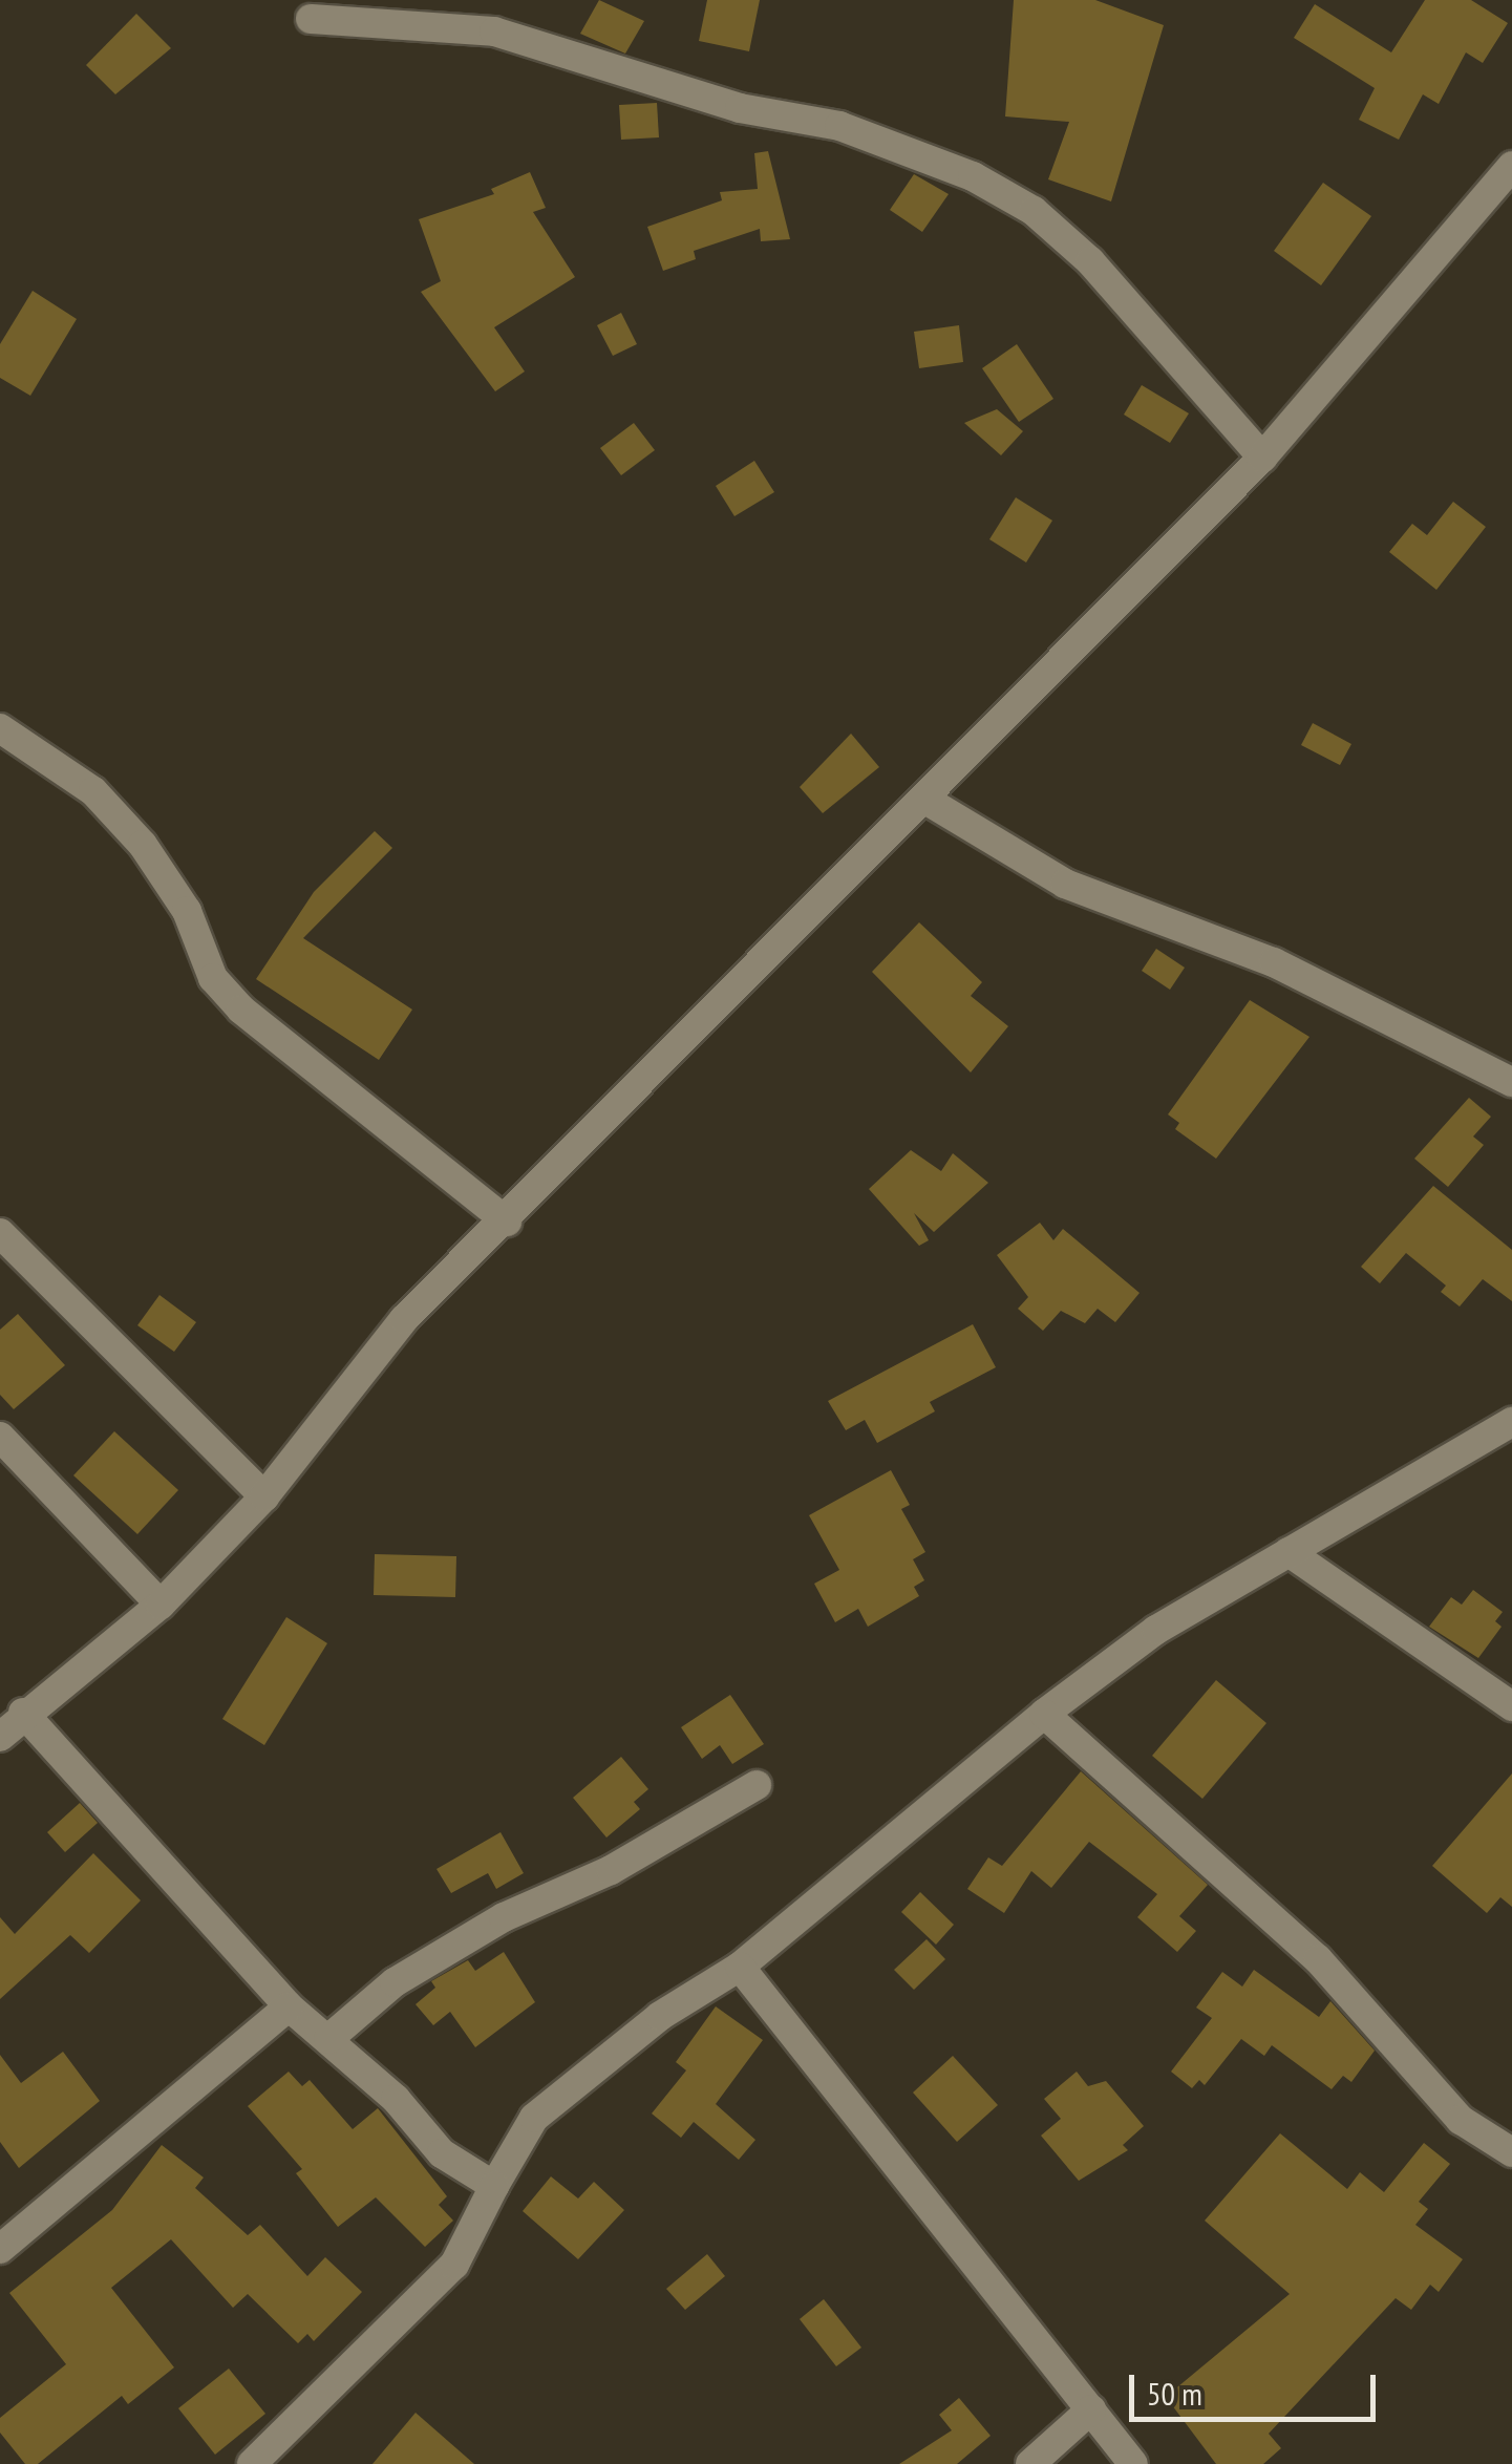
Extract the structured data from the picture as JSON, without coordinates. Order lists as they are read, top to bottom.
{
  "scale_bar": "50 m"
}
